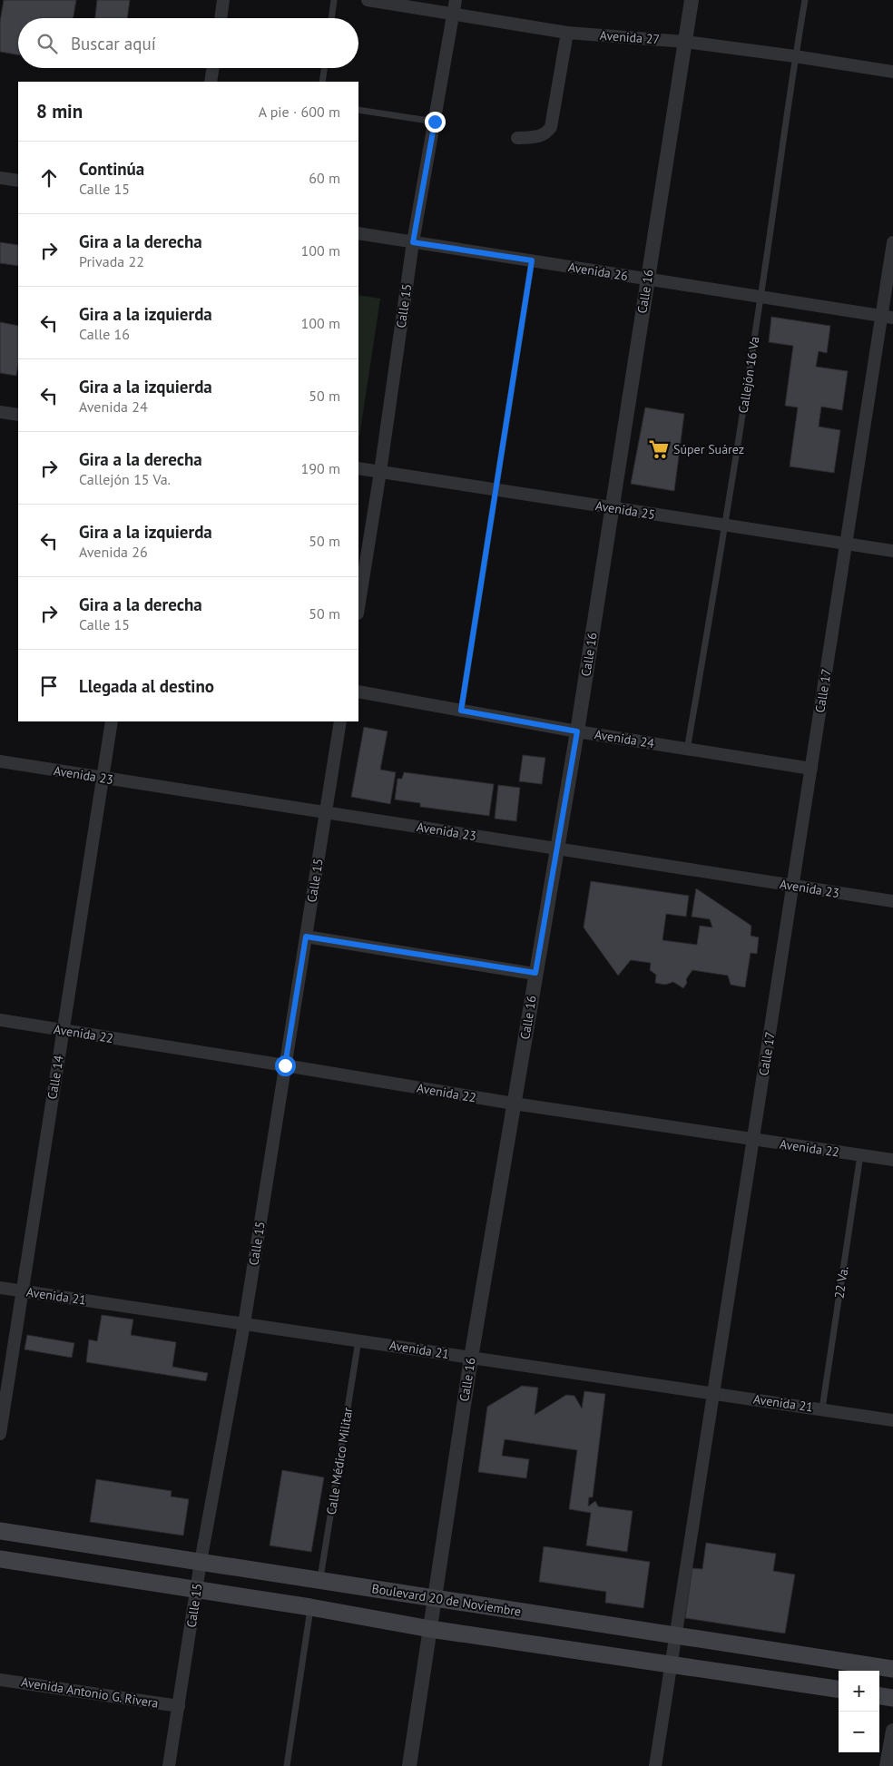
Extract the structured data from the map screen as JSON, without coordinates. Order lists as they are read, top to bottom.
{
  "streets": {
    "main road": ["Boulevard 20 de Noviembre"],
    "street": [
      "Avenida 27",
      "Avenida 26",
      "Calle 16",
      "Calle 15",
      "Avenida 25",
      "Calle 17",
      "Avenida 24",
      "Avenida 23",
      "Avenida 22",
      "Calle 14",
      "Avenida 21",
      "Avenida Antonio G. Rivera"
    ],
    "lane": ["Callejón 16 Va", "22 Va.", "Calle Médico Militar"]
  },
  "crossings": [
    ["Avenida 27", "Calle 16"],
    ["Avenida 27", "Calle 15"],
    ["Avenida 27", "Callejón 16 Va"],
    ["Avenida 26", "Calle 16"],
    ["Avenida 26", "Calle 15"],
    ["Avenida 26", "Callejón 16 Va"],
    ["Avenida 26", "Calle 17"],
    ["Calle 16", "Avenida 25"],
    ["Calle 16", "Avenida 24"],
    ["Calle 16", "Avenida 23"],
    ["Calle 16", "Avenida 22"],
    ["Calle 16", "Avenida 21"],
    ["Calle 16", "Boulevard 20 de Noviembre"],
    ["Calle 15", "Avenida 25"],
    ["Calle 15", "Avenida 23"],
    ["Calle 15", "Avenida 22"],
    ["Calle 15", "Avenida 21"],
    ["Calle 15", "Boulevard 20 de Noviembre"],
    ["Calle 15", "Avenida Antonio G. Rivera"],
    ["Callejón 16 Va", "Avenida 25"],
    ["Callejón 16 Va", "Avenida 24"],
    ["Avenida 25", "Calle 17"],
    ["Calle 17", "Avenida 24"],
    ["Calle 17", "Avenida 23"],
    ["Calle 17", "Avenida 22"],
    ["Calle 17", "Avenida 21"],
    ["Calle 17", "Boulevard 20 de Noviembre"],
    ["Avenida 23", "Calle 14"],
    ["Avenida 22", "Calle 14"],
    ["Avenida 22", "22 Va."],
    ["Calle 14", "Avenida 21"],
    ["22 Va.", "Avenida 21"],
    ["Avenida 21", "Calle Médico Militar"],
    ["Calle Médico Militar", "Boulevard 20 de Noviembre"]
  ],
  "places": {
    "supermarket": ["Súper Suárez"]
  },
  "page": {
    "search": "Buscar aquí",
    "heading": ["8 min", "A pie · 600 m"],
    "list": [
      ["Continúa", "Calle 15", "60 m"],
      ["Gira a la derecha", "Privada 22", "100 m"],
      ["Gira a la izquierda", "Calle 16", "100 m"],
      ["Gira a la izquierda", "Avenida 24", "50 m"],
      ["Gira a la derecha", "Callejón 15 Va.", "190 m"],
      ["Gira a la izquierda", "Avenida 26", "50 m"],
      ["Gira a la derecha", "Calle 15", "50 m"],
      "Llegada al destino"
    ],
    "map_buttons": ["+", "−"]
  }
}
